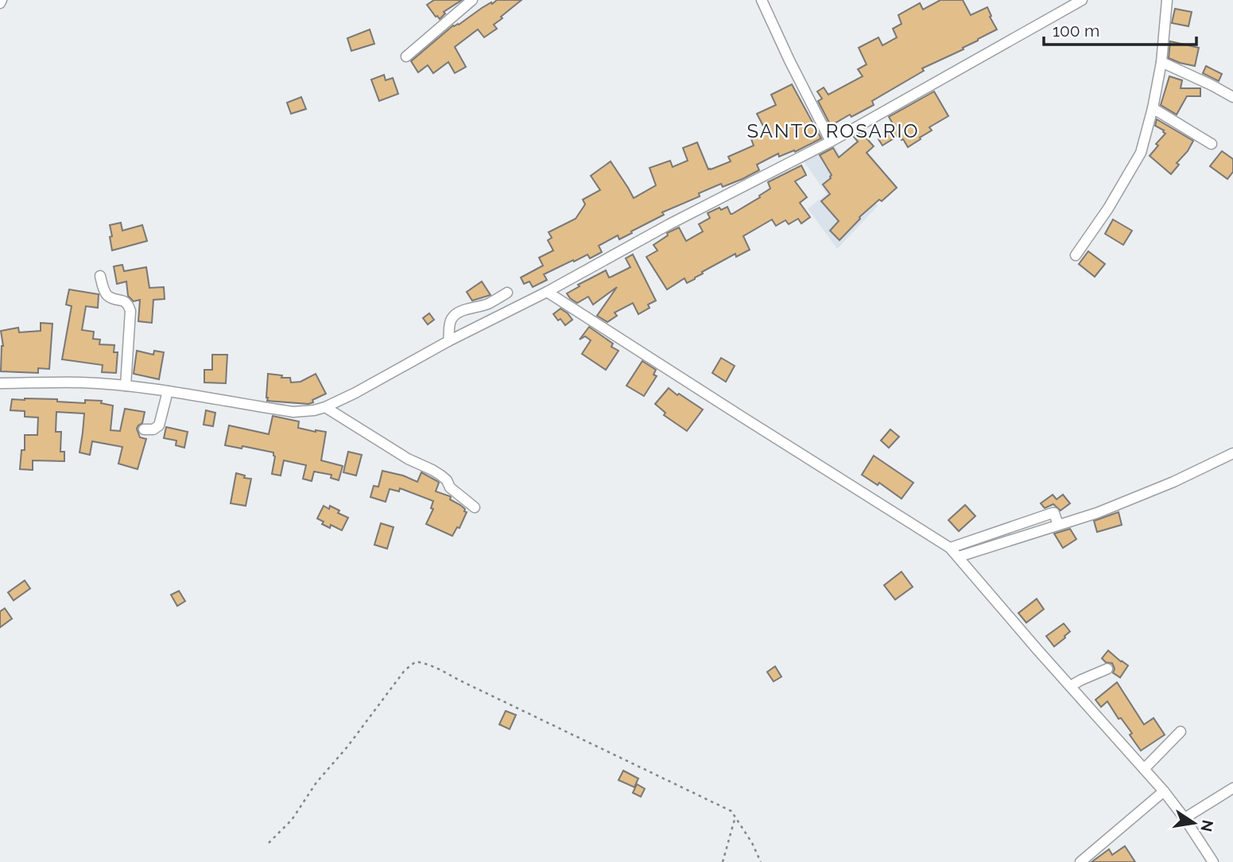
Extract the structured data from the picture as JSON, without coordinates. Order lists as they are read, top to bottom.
{
  "districts": ["SANTO ROSARIO"],
  "scale_bar": "100 m",
  "north": "right"
}
